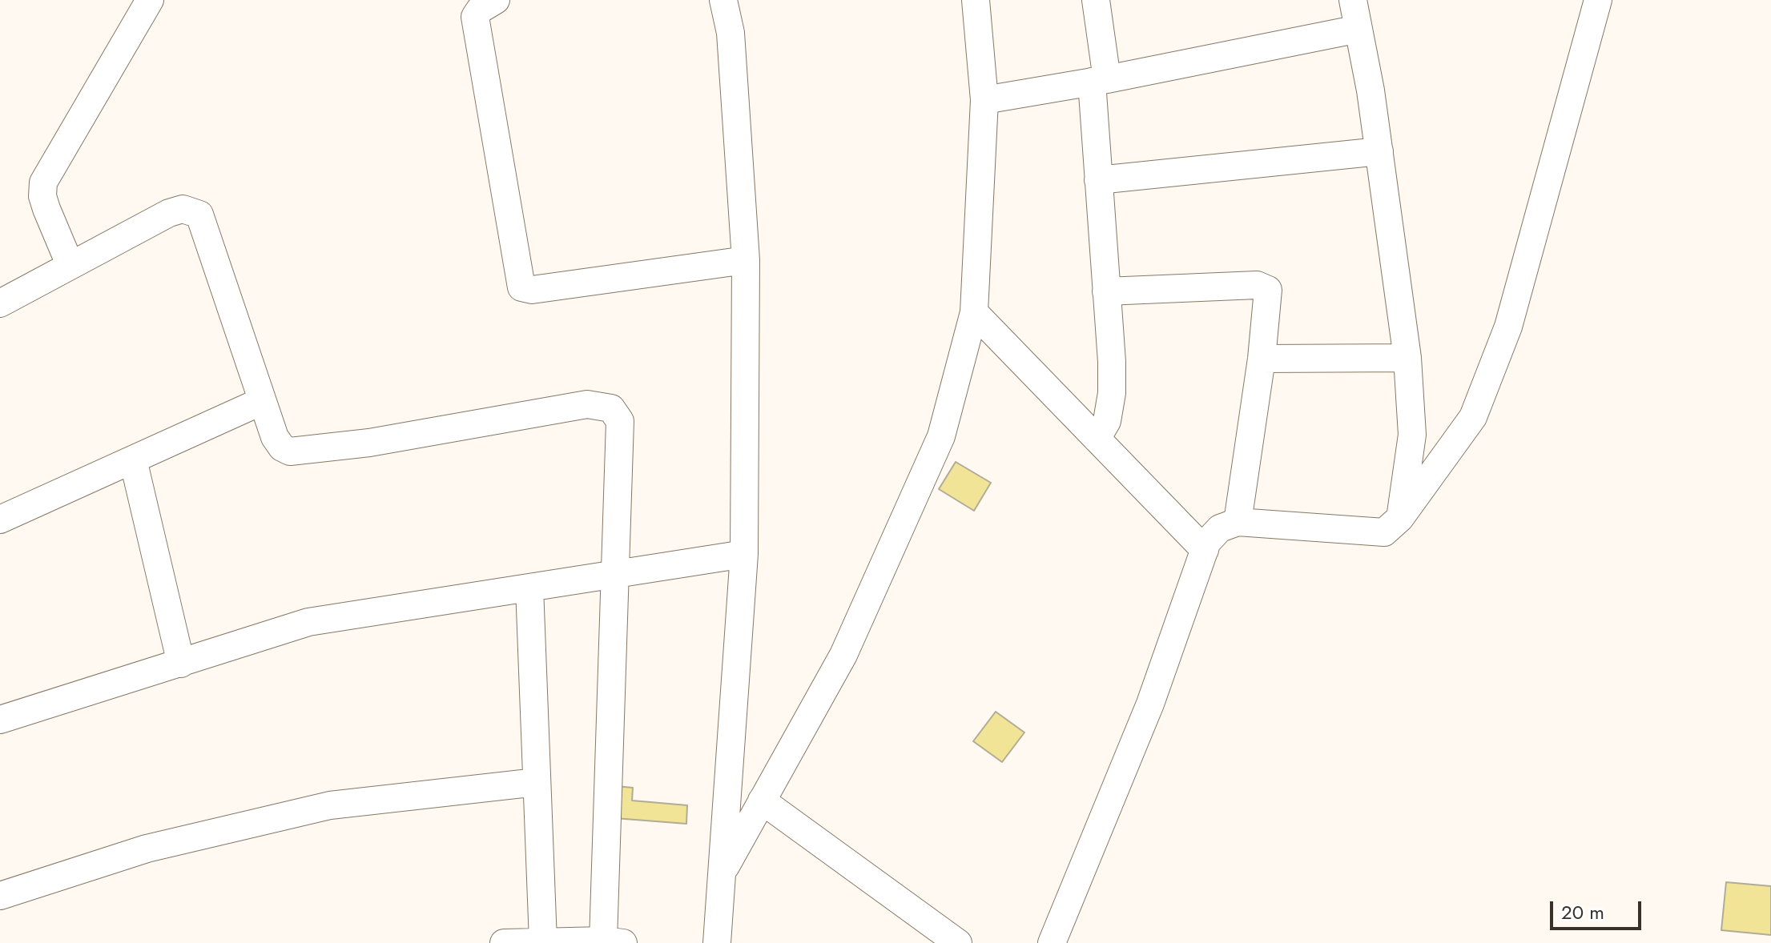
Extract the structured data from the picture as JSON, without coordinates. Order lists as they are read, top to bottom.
{
  "scale_bar": "20 m"
}
